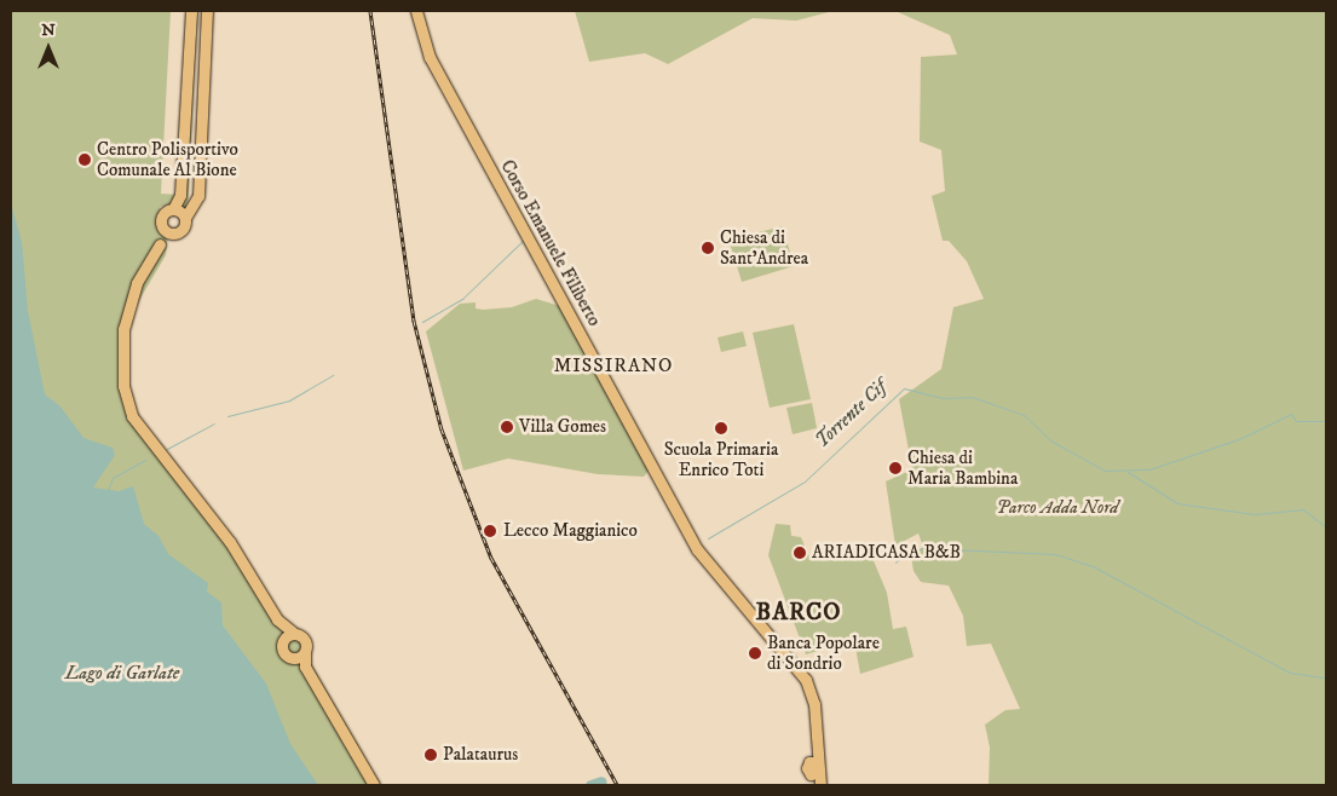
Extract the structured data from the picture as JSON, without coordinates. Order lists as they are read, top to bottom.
{
  "streets": {
    "main road": ["Corso Emanuele Filiberto"]
  },
  "districts": ["MISSIRANO", "BARCO"],
  "water": ["Torrente Cif", "Lago di Garlate"],
  "parks": ["Parco Adda Nord"],
  "places": [
    "Centro Polisportivo Comunale Al Bione",
    "Chiesa di Sant'Andrea",
    "Villa Gomes",
    "Scuola Primaria Enrico Toti",
    "Chiesa di Maria Bambina",
    "Lecco Maggianico",
    "ARIADICASA B&B",
    "Banca Popolare di Sondrio",
    "Palataurus"
  ],
  "north": "top"
}
